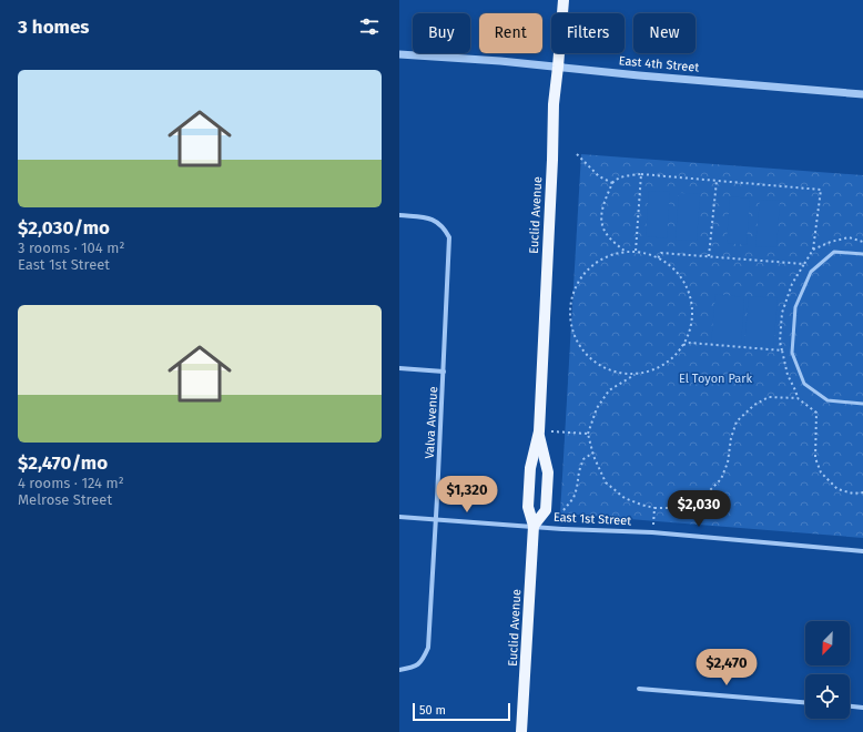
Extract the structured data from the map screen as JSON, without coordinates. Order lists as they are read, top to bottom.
{
  "streets": {
    "main road": ["Euclid Avenue"],
    "street": ["East 4th Street", "Valva Avenue", "East 1st Street"]
  },
  "crossings": [
    ["East 4th Street", "Euclid Avenue"],
    ["Euclid Avenue", "East 1st Street"],
    ["Valva Avenue", "East 1st Street"]
  ],
  "parks": ["El Toyon Park"],
  "scale_bar": "50 m",
  "north": "bottom left",
  "page": {
    "heading": "3 homes",
    "chip": [
      "Buy",
      "Rent",
      "Filters",
      "New"
    ],
    "list": [
      {
        "name": "$2,030/mo",
        "note": "3 rooms · 104 m² · East 1st Street"
      },
      {
        "name": "$2,470/mo",
        "note": "4 rooms · 124 m² · Melrose Street"
      }
    ],
    "price": ["$1,320", "$2,030", "$2,470"],
    "scale": "50 m"
  }
}
